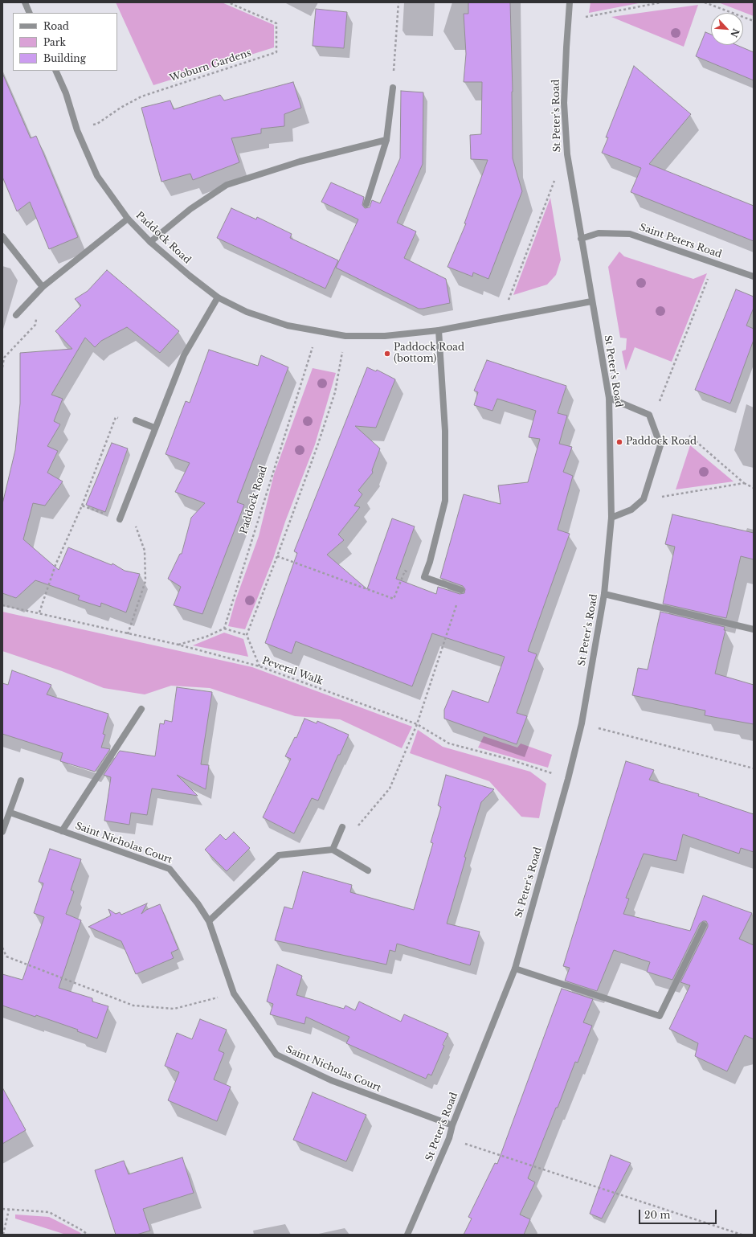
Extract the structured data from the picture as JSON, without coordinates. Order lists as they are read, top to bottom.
{
  "streets": {
    "street": [
      "St Peter's Road",
      "Paddock Road",
      "Saint Peters Road",
      "Saint Nicholas Court"
    ],
    "path": ["Woburn Gardens", "Peveral Walk"]
  },
  "crossings": [
    ["Woburn Gardens", "Paddock Road"],
    ["St Peter's Road", "Paddock Road"],
    ["St Peter's Road", "Saint Peters Road"],
    ["St Peter's Road", "Peveral Walk"],
    ["St Peter's Road", "Saint Nicholas Court"]
  ],
  "places": ["Paddock Road (bottom)", "Paddock Road"],
  "legend": ["Road", "Park", "Building"],
  "scale_bar": "20 m",
  "north": "bottom right"
}
